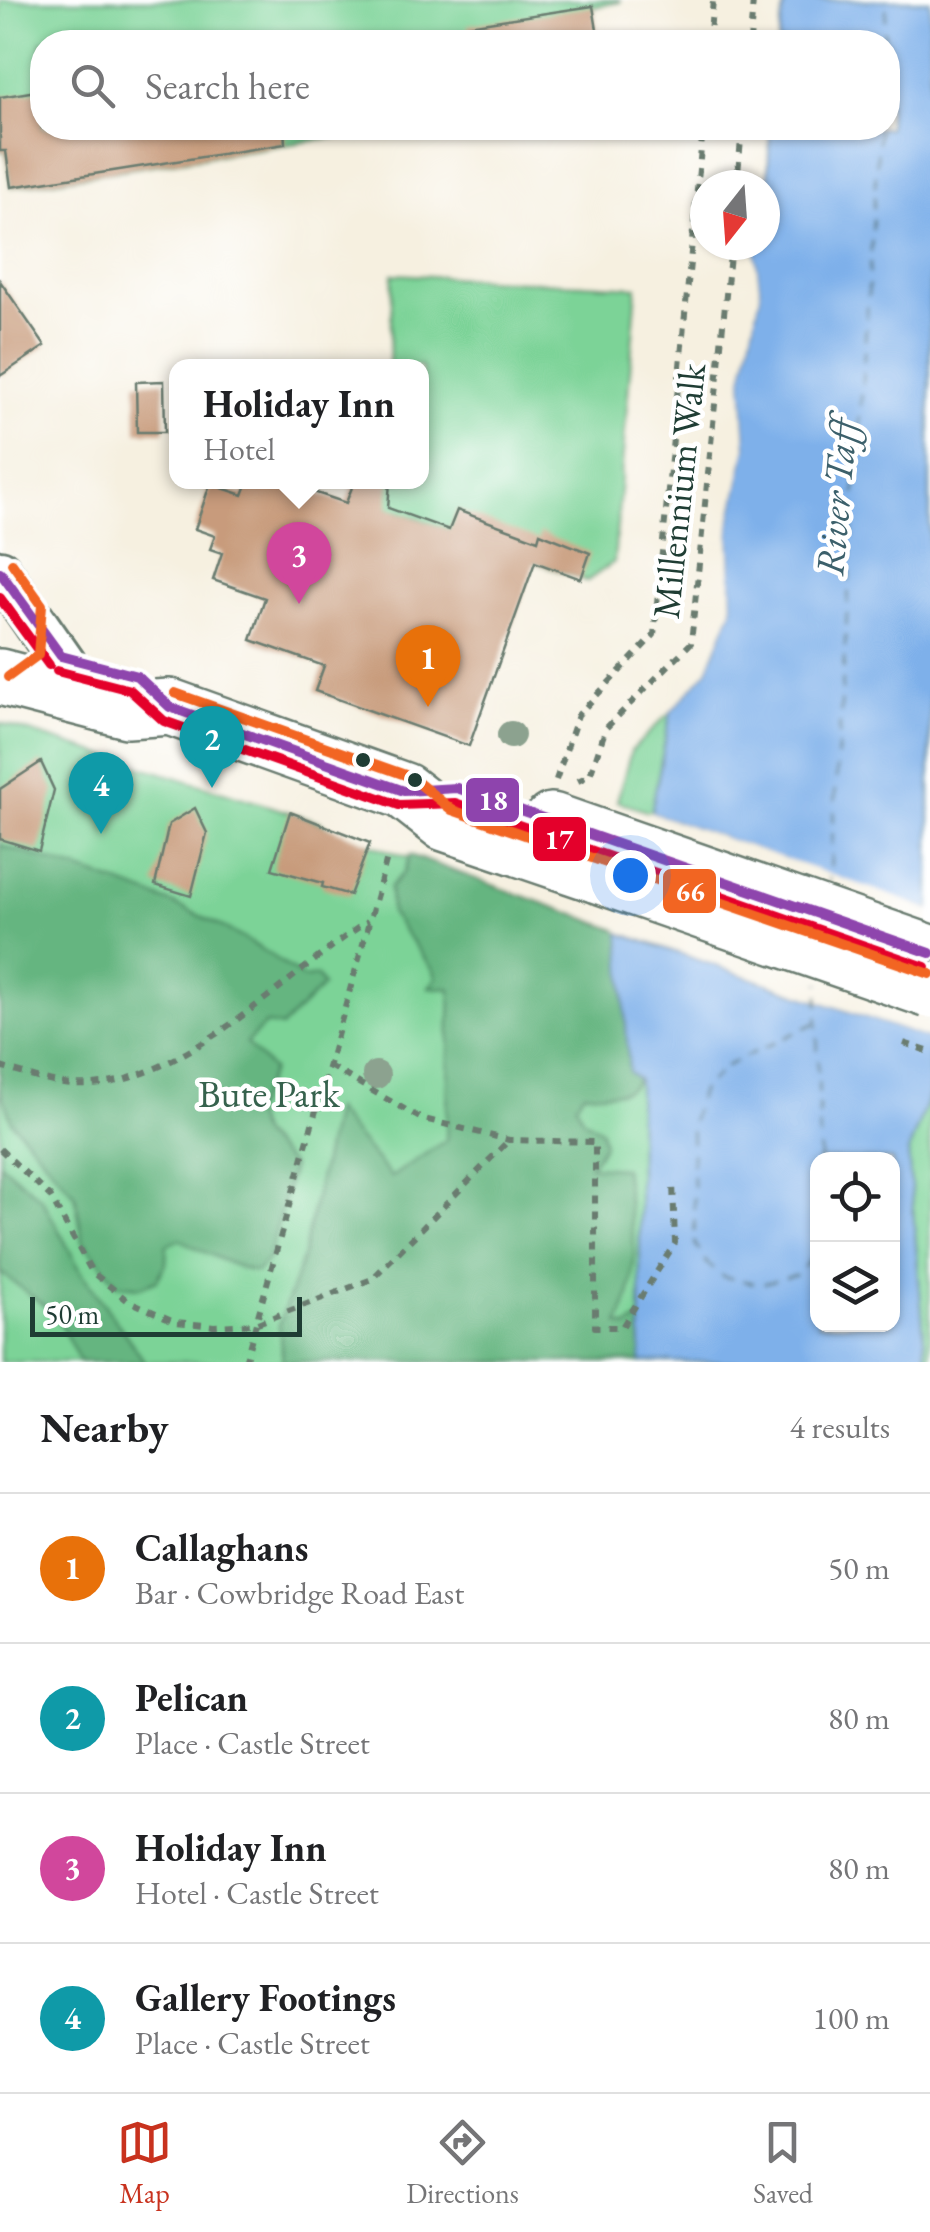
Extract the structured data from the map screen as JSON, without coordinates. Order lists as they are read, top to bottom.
{
  "streets": {
    "path": ["Millennium Walk"]
  },
  "water": ["River Taff"],
  "parks": ["Bute Park"],
  "lines": ["transit line 66", "transit line 18", "transit line 17"],
  "scale_bar": "50 m",
  "north": "bottom",
  "page": {
    "search": "Search here",
    "popup": ["Holiday Inn", "Hotel"],
    "pins": [
      "3",
      "1",
      "2",
      "4"
    ],
    "scale": "50 m",
    "heading": ["Nearby", "4 results"],
    "list": [
      {
        "mark": "1",
        "name": "Callaghans",
        "note": "Bar · Cowbridge Road East",
        "value": "50 m"
      },
      {
        "mark": "2",
        "name": "Pelican",
        "note": "Place · Castle Street",
        "value": "80 m"
      },
      {
        "mark": "3",
        "name": "Holiday Inn",
        "note": "Hotel · Castle Street",
        "value": "80 m"
      },
      {
        "mark": "4",
        "name": "Gallery Footings",
        "note": "Place · Castle Street",
        "value": "100 m"
      }
    ],
    "nav": ["Map", "Directions", "Saved"]
  }
}
